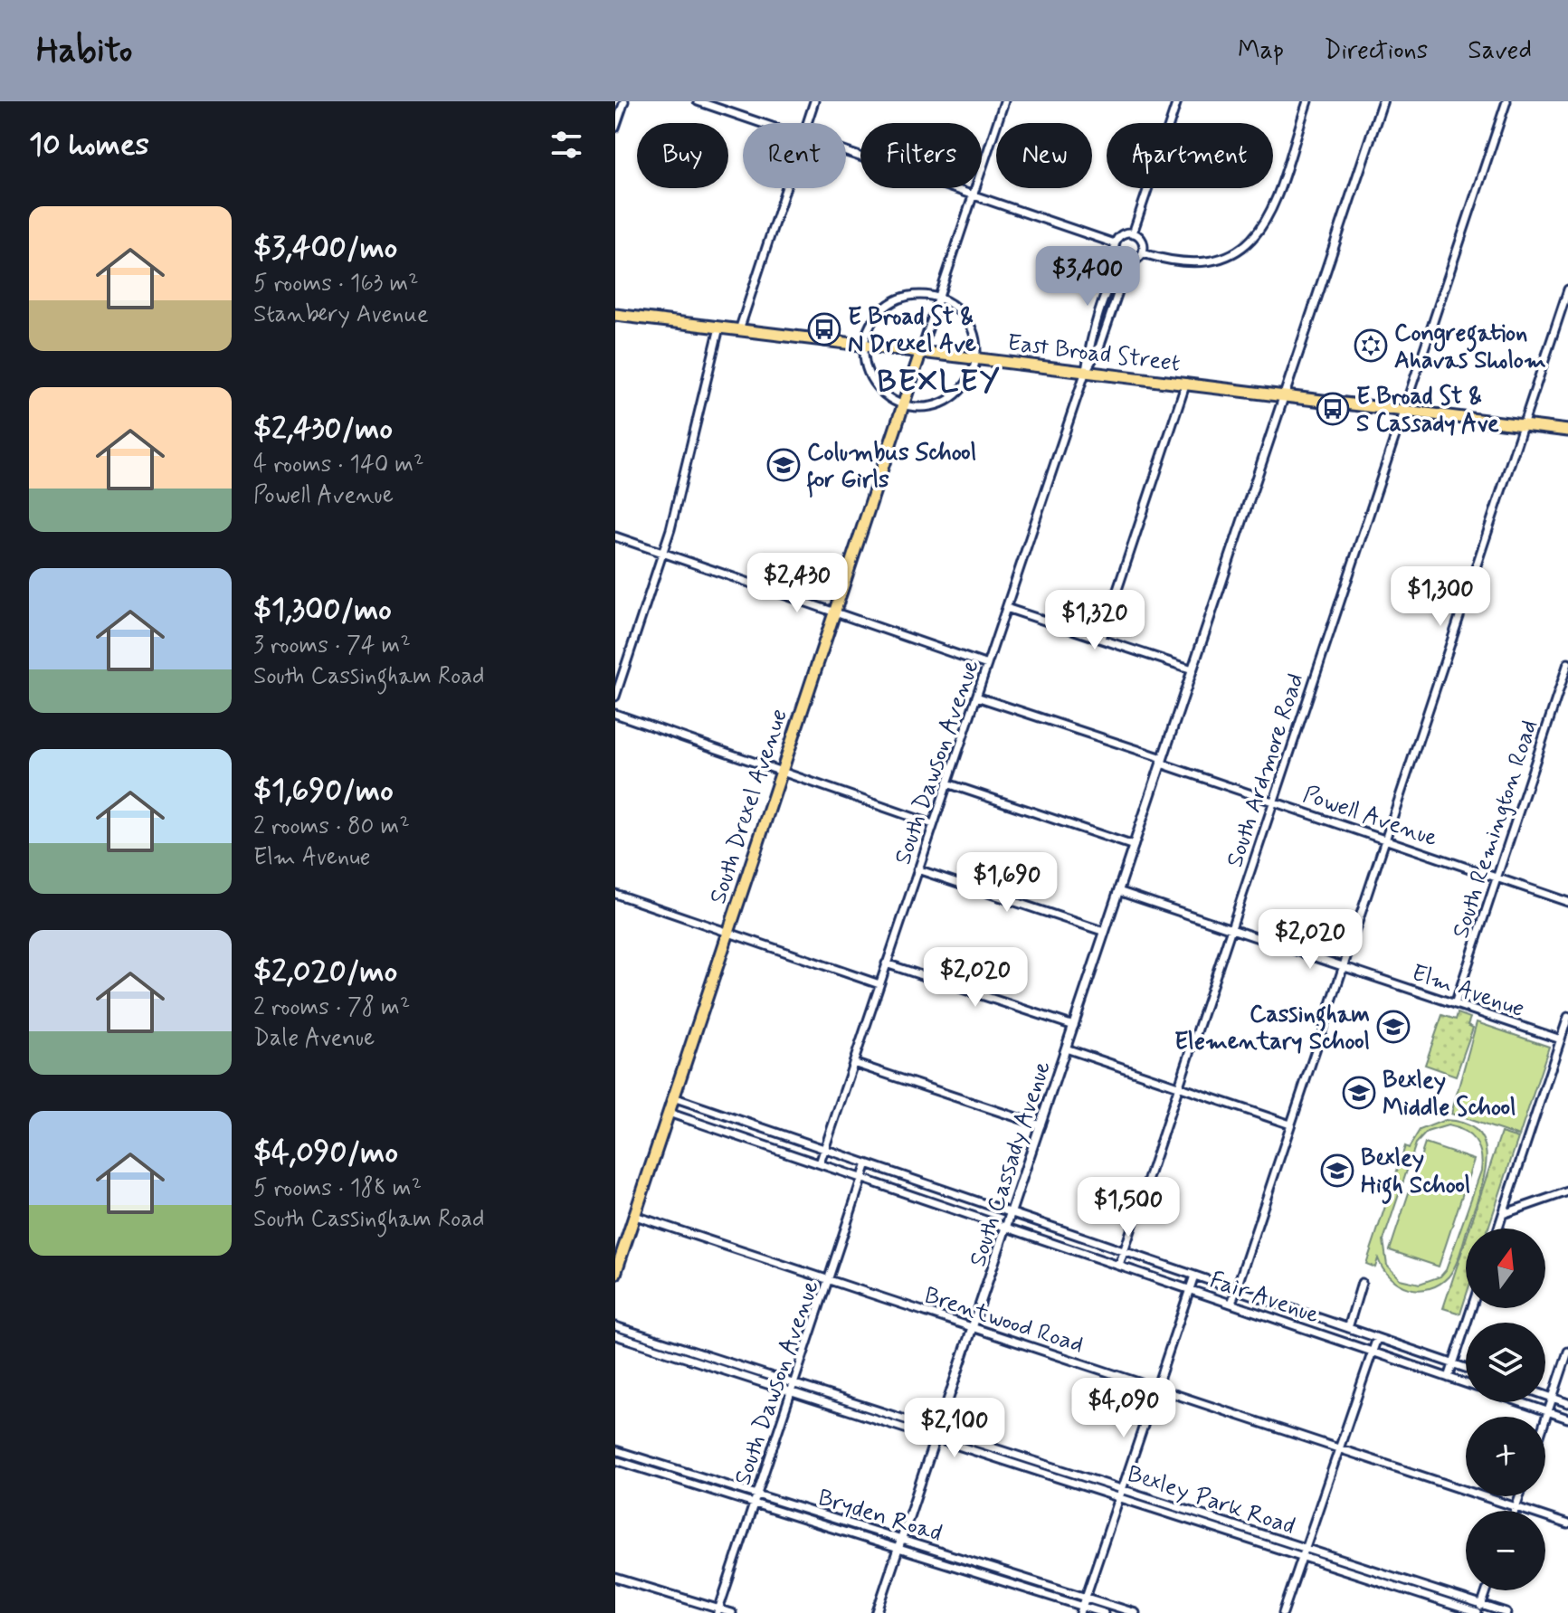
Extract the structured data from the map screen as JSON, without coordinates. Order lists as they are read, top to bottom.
{
  "streets": {
    "main road": ["East Broad Street", "South Drexel Avenue"],
    "street": [
      "South Dawson Avenue",
      "South Ardmore Road",
      "Powell Avenue",
      "South Remington Road",
      "Elm Avenue",
      "South Cassady Avenue",
      "Fair Avenue",
      "Brentwood Road",
      "Bexley Park Road",
      "Bryden Road"
    ]
  },
  "crossings": [
    ["East Broad Street", "South Dawson Avenue"],
    ["East Broad Street", "South Ardmore Road"],
    ["East Broad Street", "South Drexel Avenue"],
    ["East Broad Street", "South Cassady Avenue"],
    ["South Dawson Avenue", "Powell Avenue"],
    ["South Dawson Avenue", "Fair Avenue"],
    ["South Dawson Avenue", "Brentwood Road"],
    ["South Dawson Avenue", "Bexley Park Road"],
    ["South Dawson Avenue", "Bryden Road"],
    ["South Ardmore Road", "Powell Avenue"],
    ["South Ardmore Road", "Elm Avenue"],
    ["South Ardmore Road", "Fair Avenue"],
    ["South Drexel Avenue", "Fair Avenue"],
    ["South Drexel Avenue", "Brentwood Road"],
    ["Powell Avenue", "South Remington Road"],
    ["Powell Avenue", "South Cassady Avenue"],
    ["South Remington Road", "Elm Avenue"],
    ["Elm Avenue", "South Cassady Avenue"],
    ["South Cassady Avenue", "Fair Avenue"],
    ["South Cassady Avenue", "Brentwood Road"],
    ["South Cassady Avenue", "Bexley Park Road"],
    ["South Cassady Avenue", "Bryden Road"]
  ],
  "districts": ["BEXLEY"],
  "places": {
    "bus stop": ["E Broad St & N Drexel Ave", "E Broad St & S Cassady Ave"],
    "synagogue": ["Congregation Ahavas Sholom"],
    "school or university": [
      "Columbus School for Girls",
      "Cassingham Elementary School",
      "Bexley Middle School",
      "Bexley High School"
    ]
  },
  "north": "top",
  "page": {
    "header": "Habito",
    "nav": ["Map", "Directions", "Saved"],
    "heading": "10 homes",
    "chip": [
      "Buy",
      "Rent",
      "Filters",
      "New",
      "Apartment"
    ],
    "list": [
      {
        "name": "$3,400/mo",
        "note": "5 rooms · 163 m² · Stanbery Avenue"
      },
      {
        "name": "$2,430/mo",
        "note": "4 rooms · 140 m² · Powell Avenue"
      },
      {
        "name": "$1,300/mo",
        "note": "3 rooms · 74 m² · South Cassingham Road"
      },
      {
        "name": "$1,690/mo",
        "note": "2 rooms · 80 m² · Elm Avenue"
      },
      {
        "name": "$2,020/mo",
        "note": "2 rooms · 78 m² · Dale Avenue"
      },
      {
        "name": "$4,090/mo",
        "note": "5 rooms · 188 m² · South Cassingham Road"
      }
    ],
    "price": [
      "$3,400",
      "$2,430",
      "$1,300",
      "$1,320",
      "$1,690",
      "$2,020",
      "$2,020",
      "$1,500",
      "$4,090",
      "$2,100"
    ],
    "map_buttons": ["+", "−"]
  }
}
